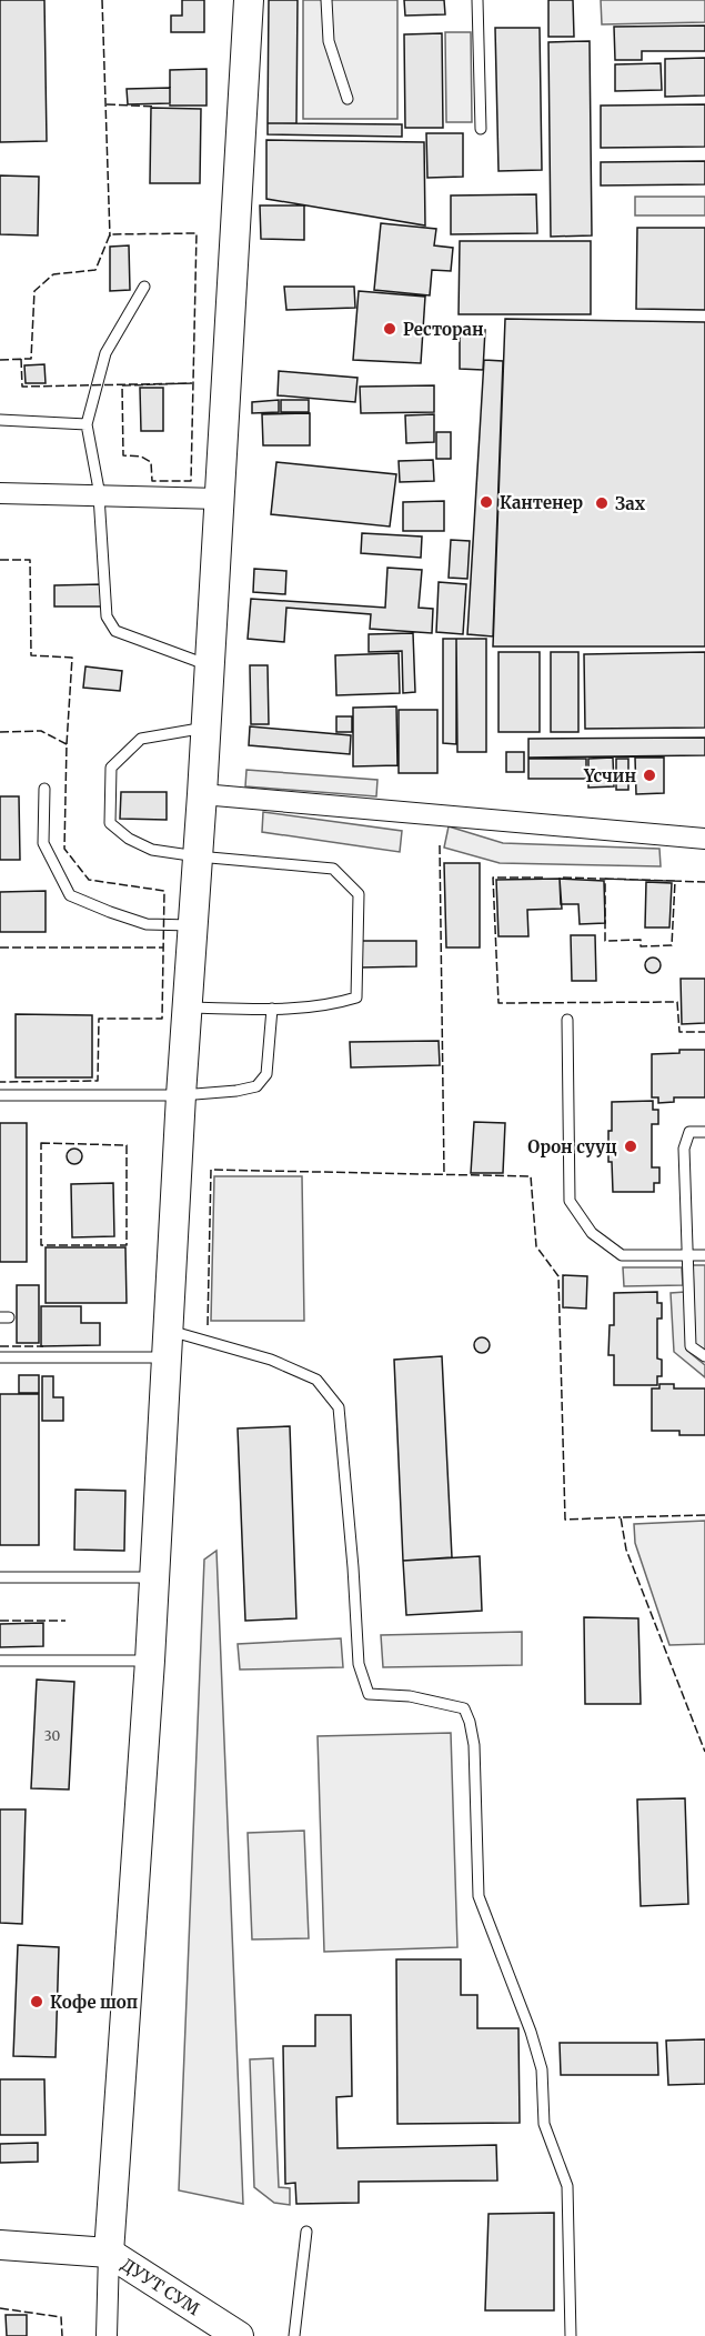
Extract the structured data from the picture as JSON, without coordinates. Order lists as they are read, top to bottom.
{
  "streets": {
    "street": ["ДУУТ СУМ"]
  },
  "places": [
    "Ресторан",
    "Кантенер",
    "Зах",
    "Үсчин",
    "Орон сууц",
    "Кофе шоп"
  ],
  "house_numbers": ["30"]
}
